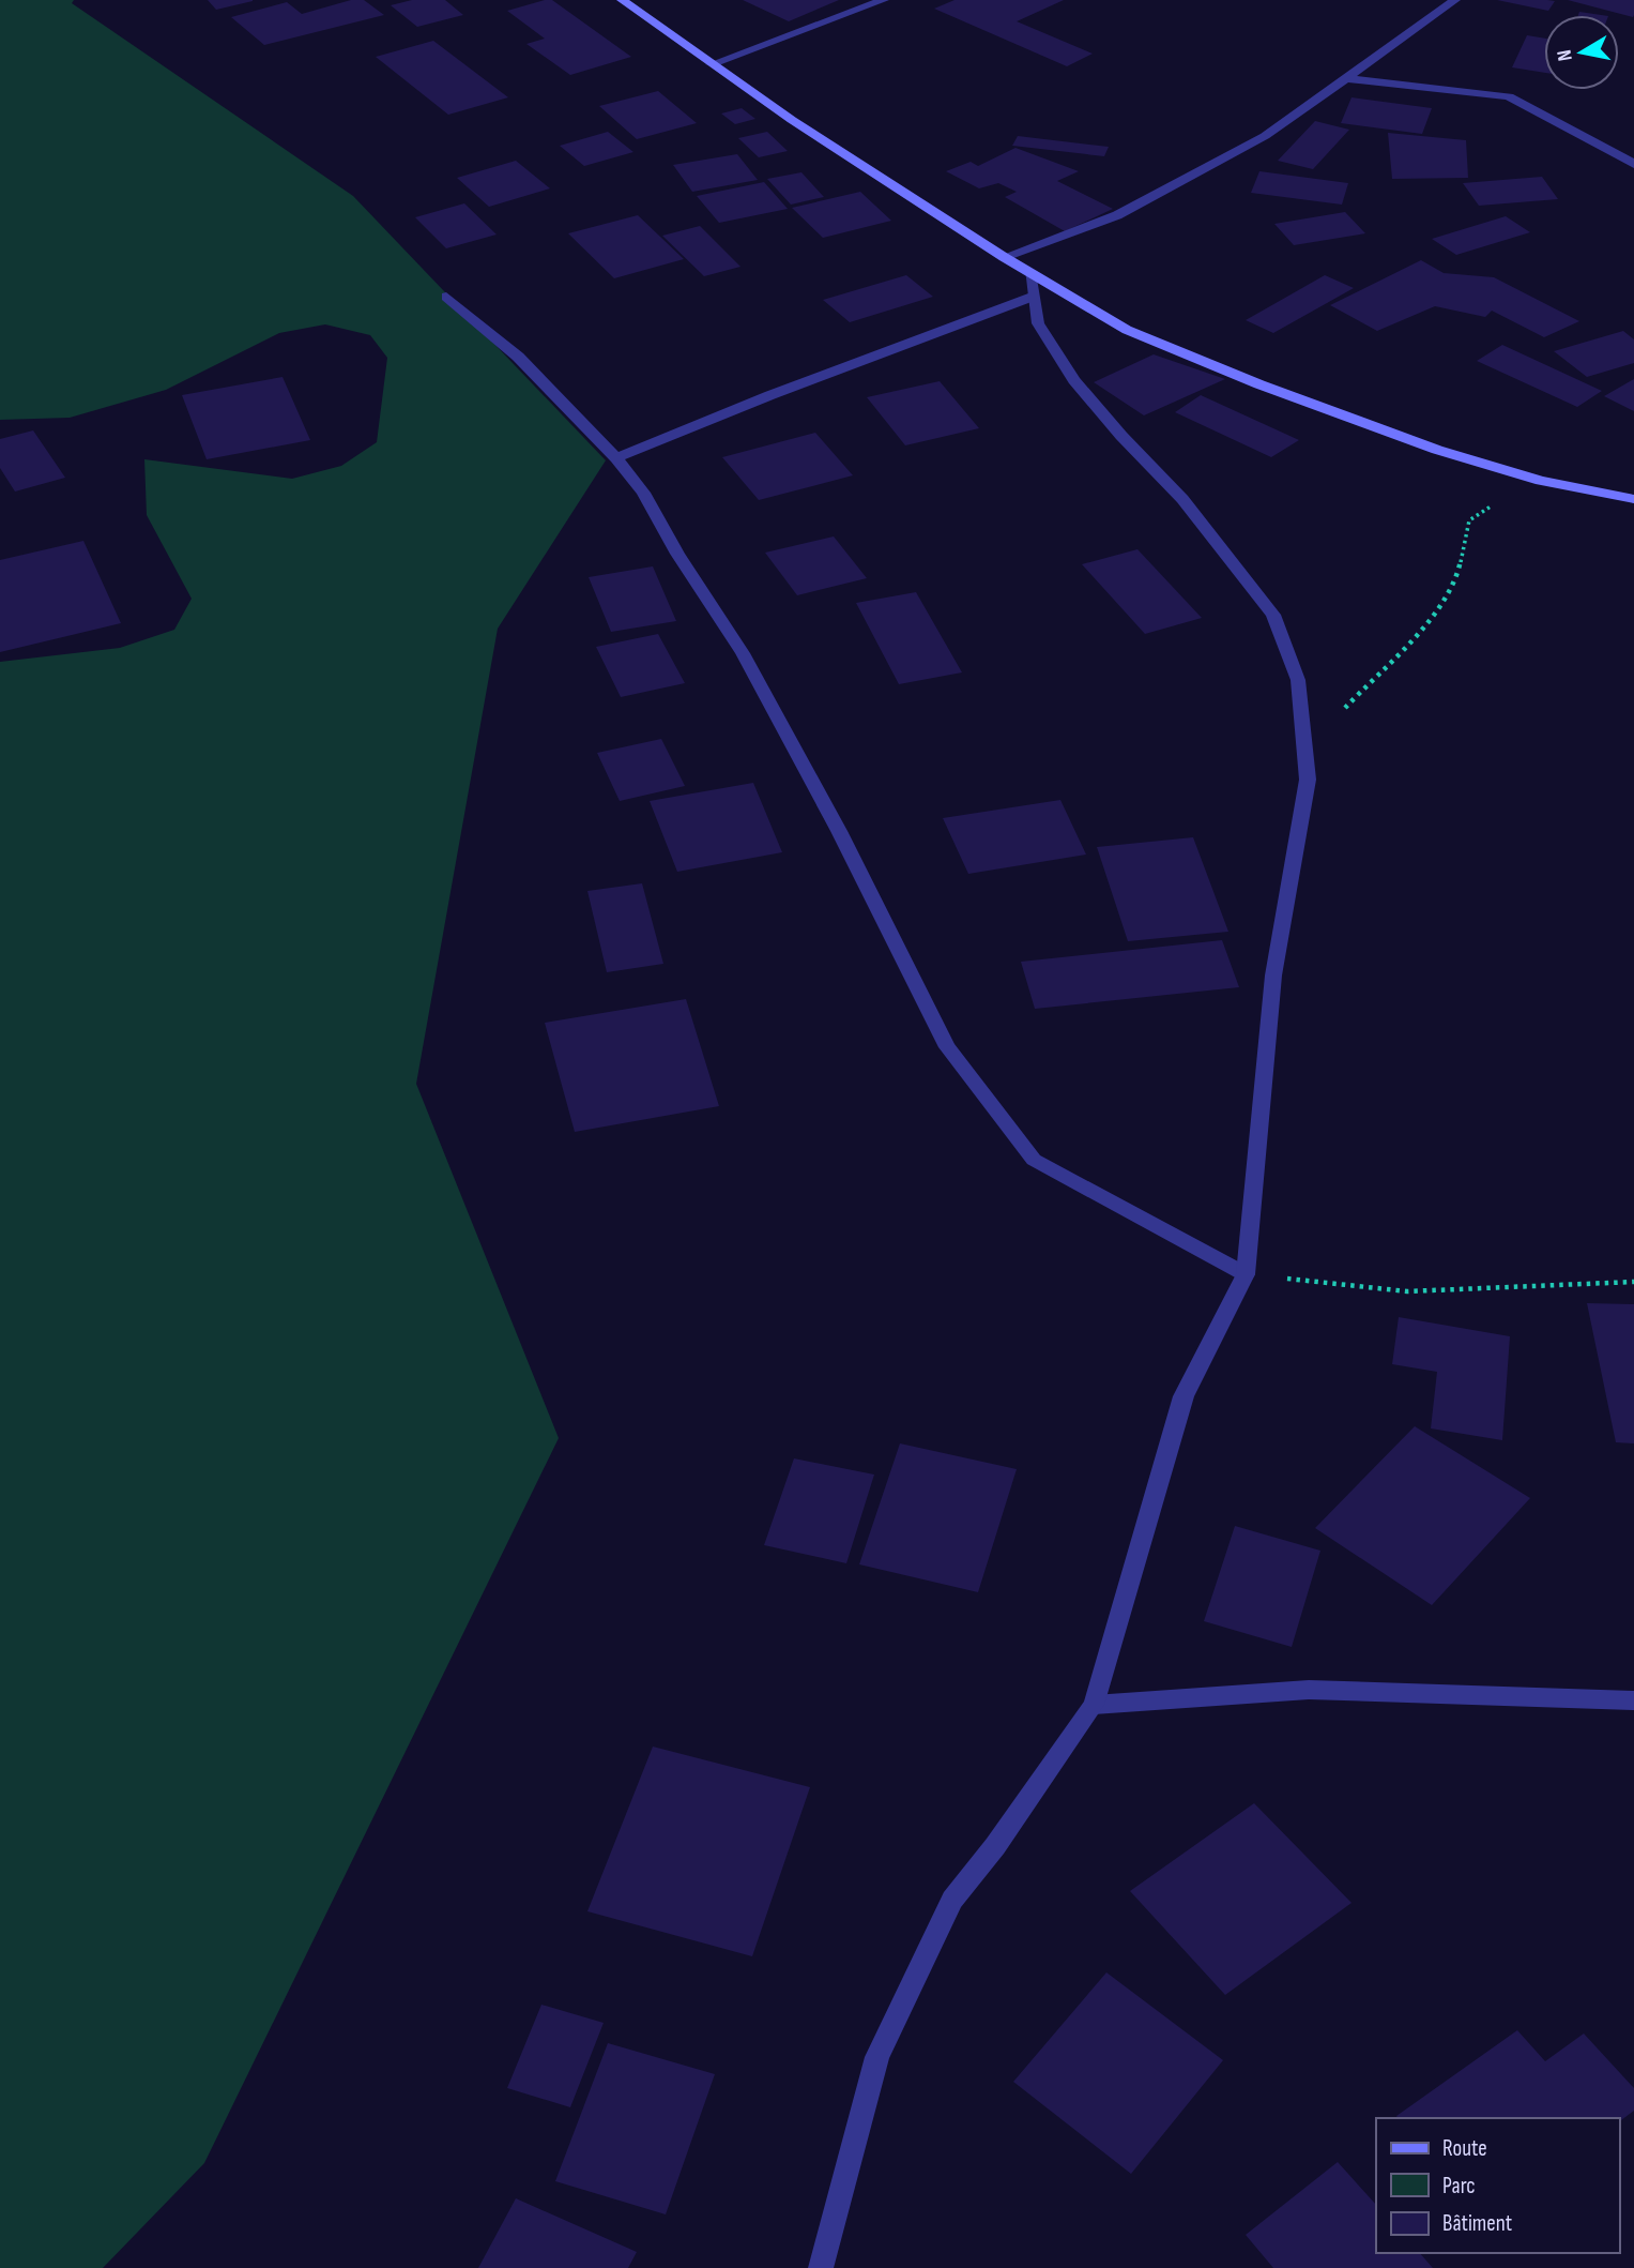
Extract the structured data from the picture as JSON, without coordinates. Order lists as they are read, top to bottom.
{
  "legend": ["Route", "Parc", "Bâtiment"],
  "north": "left"
}
